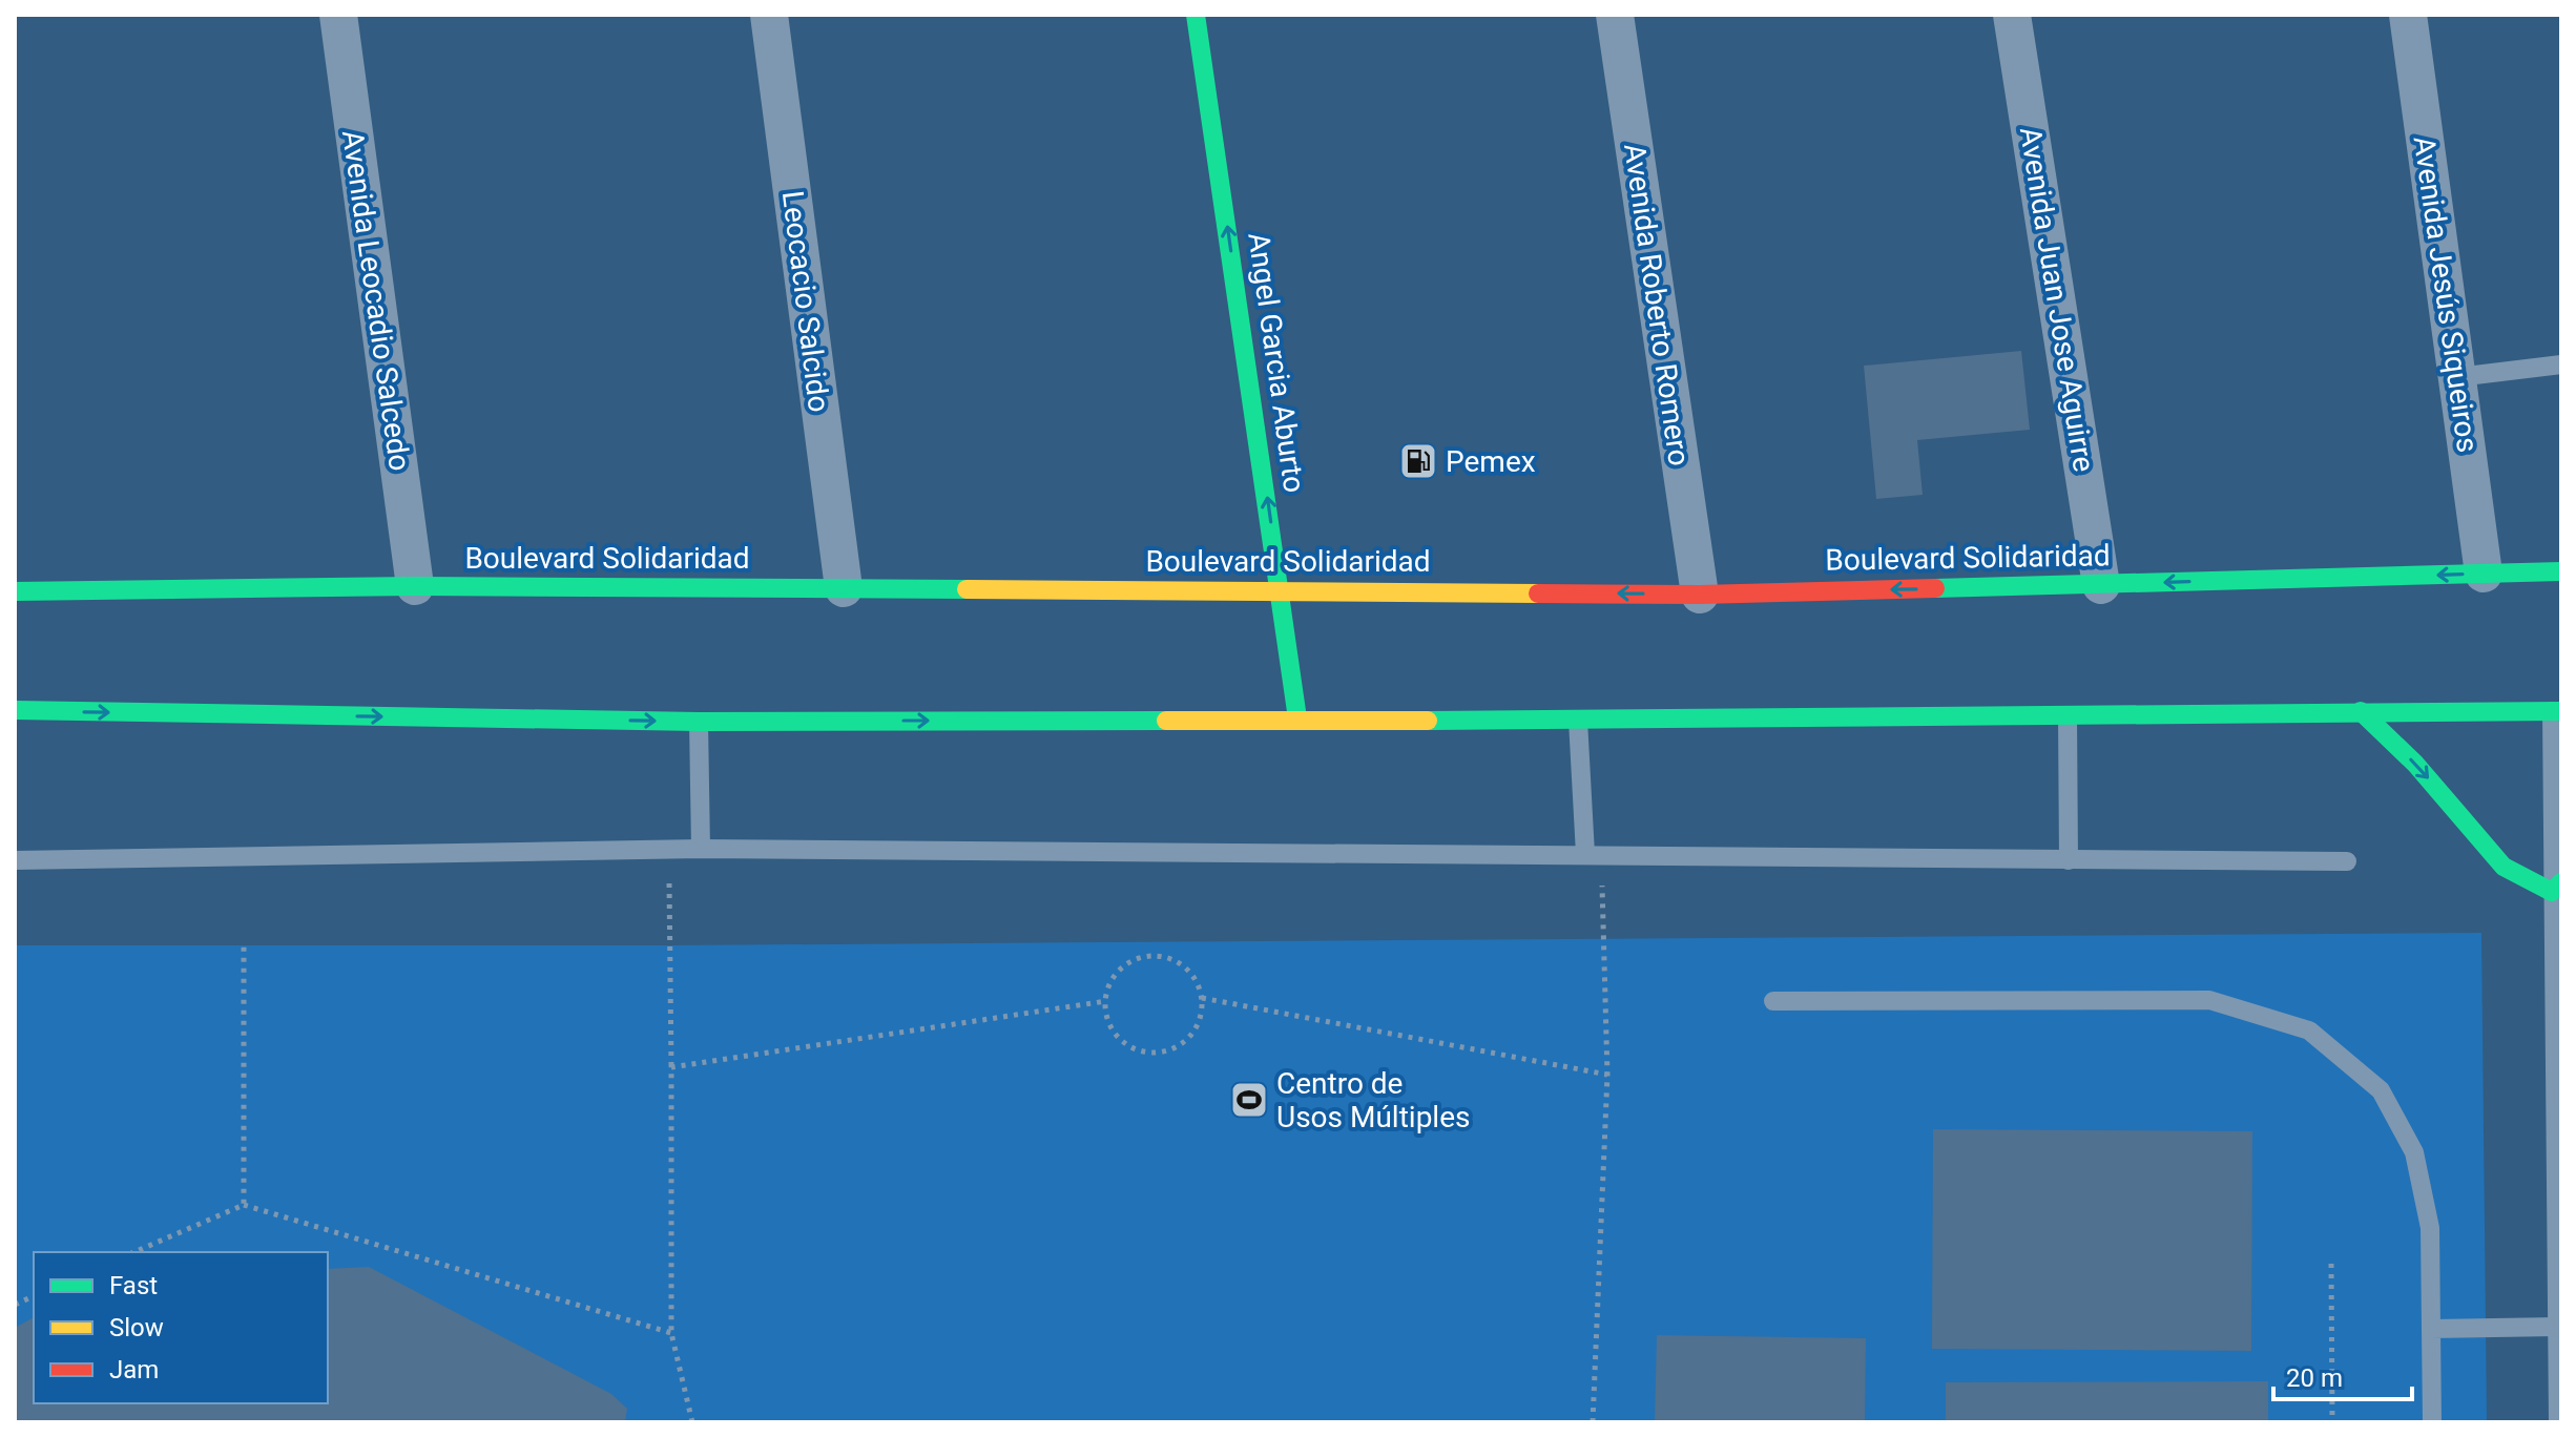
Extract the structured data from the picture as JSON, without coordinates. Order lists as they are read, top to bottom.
{
  "streets": {
    "main road": ["Angel Garcia Aburto", "Boulevard Solidaridad"],
    "street": [
      "Avenida Jesús Siqueiros",
      "Avenida Juan Jose Aguirre",
      "Avenida Leocadio Salcedo",
      "Leocacio Salcido",
      "Avenida Roberto Romero"
    ]
  },
  "crossings": [
    ["Avenida Jesús Siqueiros", "Boulevard Solidaridad"],
    ["Avenida Juan Jose Aguirre", "Boulevard Solidaridad"],
    ["Avenida Leocadio Salcedo", "Boulevard Solidaridad"],
    ["Leocacio Salcido", "Boulevard Solidaridad"],
    ["Avenida Roberto Romero", "Boulevard Solidaridad"],
    ["Angel Garcia Aburto", "Boulevard Solidaridad"]
  ],
  "one_way": ["Angel Garcia Aburto"],
  "places": {
    "fuel station": ["Pemex"],
    "sports": ["Centro de Usos Múltiples"]
  },
  "legend": ["Fast", "Slow", "Jam"],
  "scale_bar": "20 m"
}
